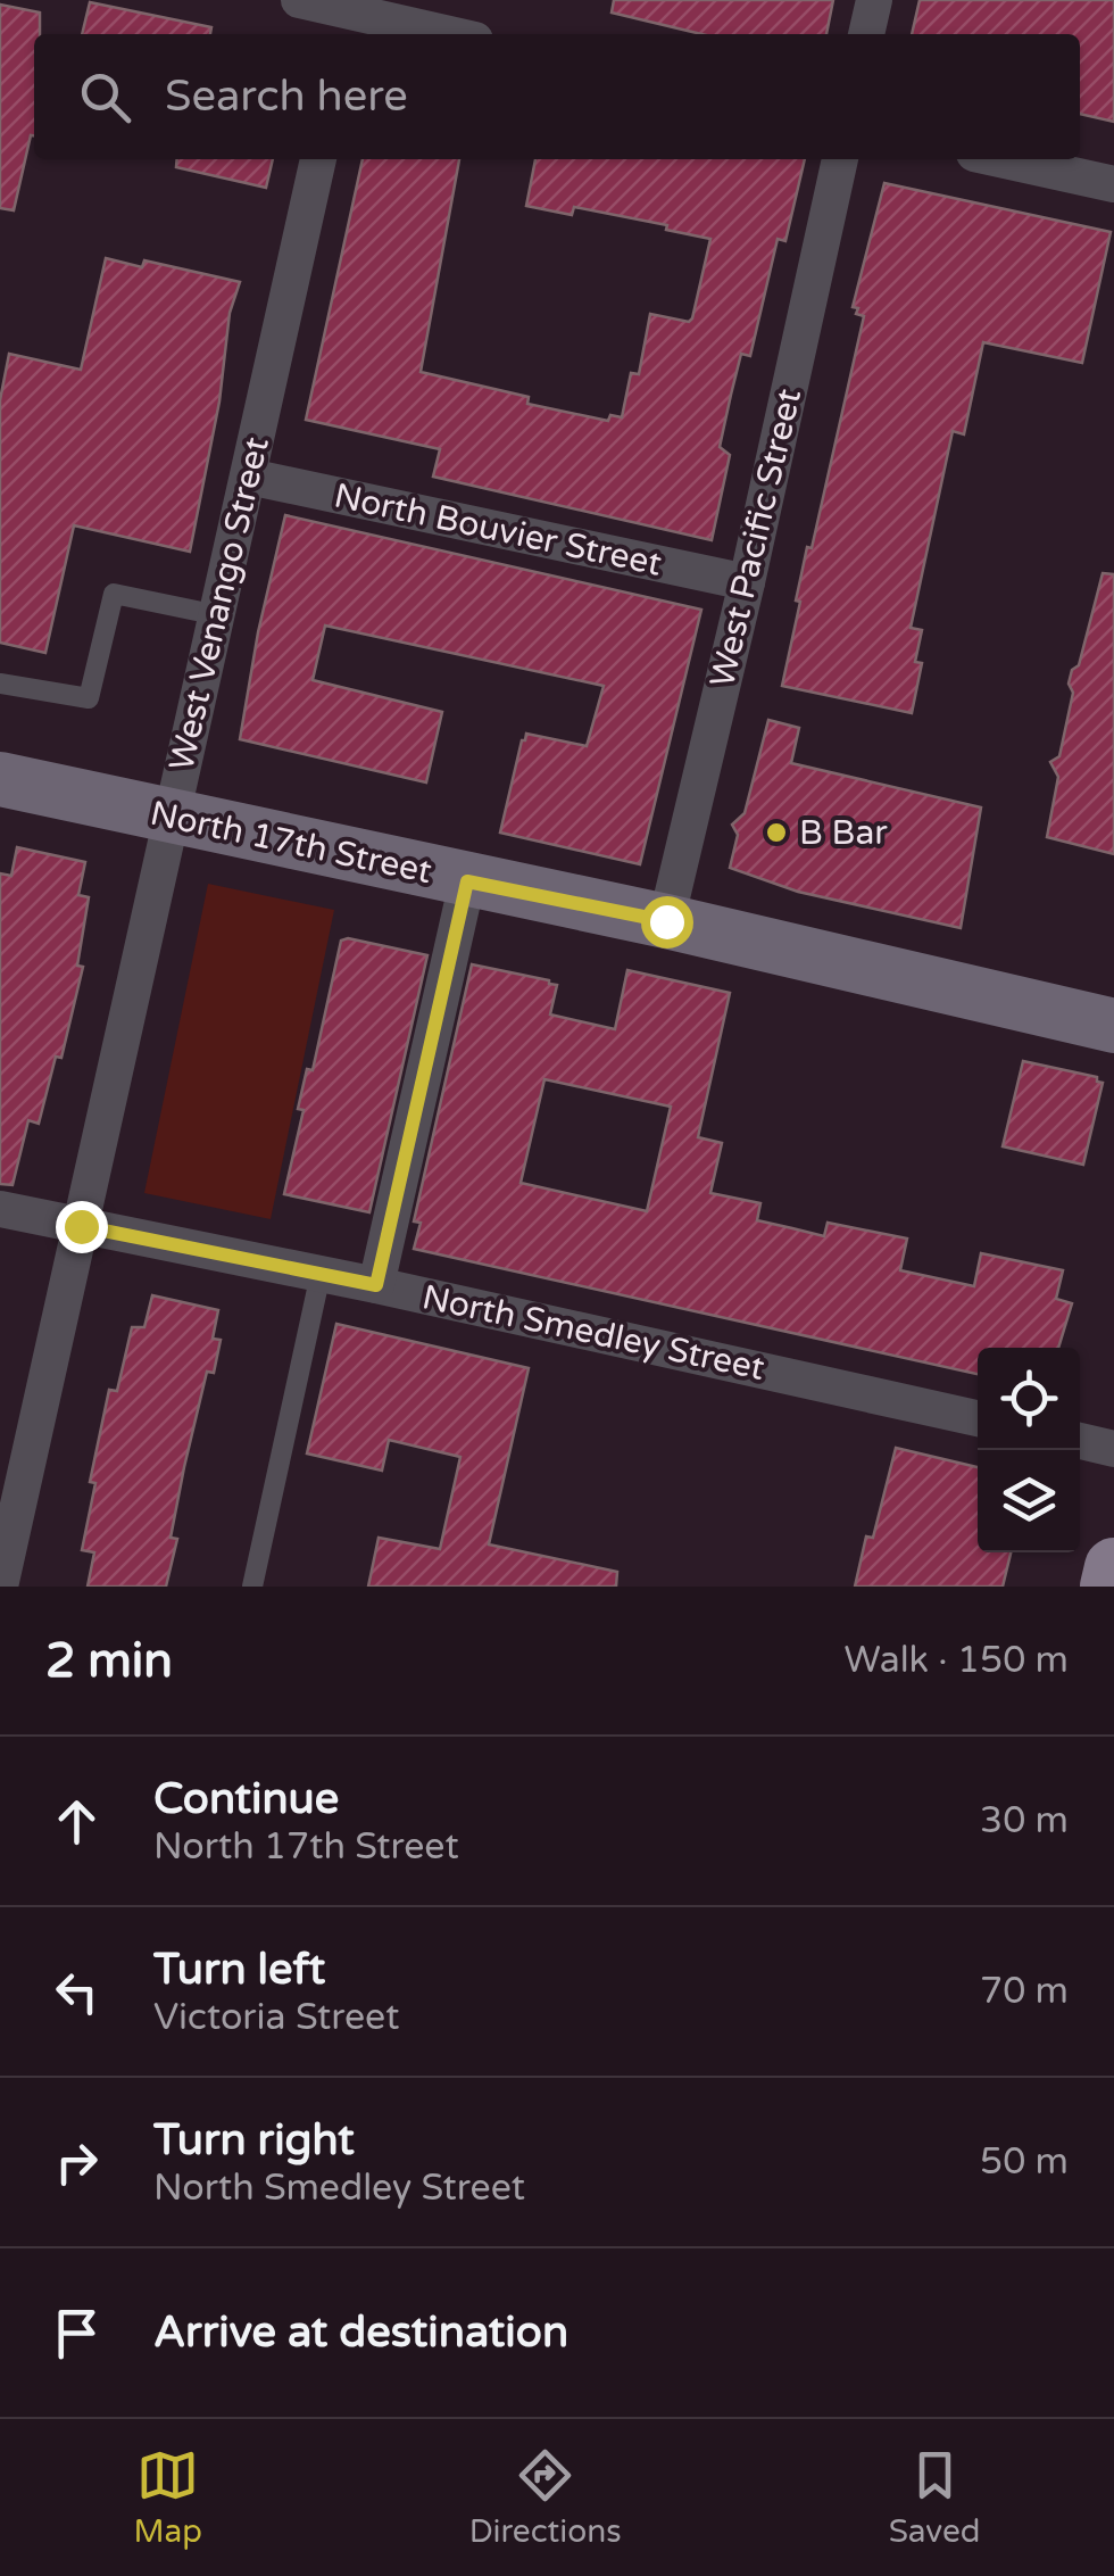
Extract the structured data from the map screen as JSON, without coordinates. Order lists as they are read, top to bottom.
{
  "streets": {
    "street": [
      "North Bouvier Street",
      "West Pacific Street",
      "West Venango Street",
      "North 17th Street",
      "North Smedley Street"
    ]
  },
  "crossings": [
    ["North Bouvier Street", "West Pacific Street"],
    ["North Bouvier Street", "West Venango Street"],
    ["West Pacific Street", "North 17th Street"],
    ["West Venango Street", "North 17th Street"],
    ["West Venango Street", "North Smedley Street"]
  ],
  "places": ["B Bar"],
  "page": {
    "search": "Search here",
    "heading": ["2 min", "Walk · 150 m"],
    "list": [
      ["Continue", "North 17th Street", "30 m"],
      ["Turn left", "Victoria Street", "70 m"],
      ["Turn right", "North Smedley Street", "50 m"],
      "Arrive at destination"
    ],
    "nav": ["Map", "Directions", "Saved"]
  }
}
